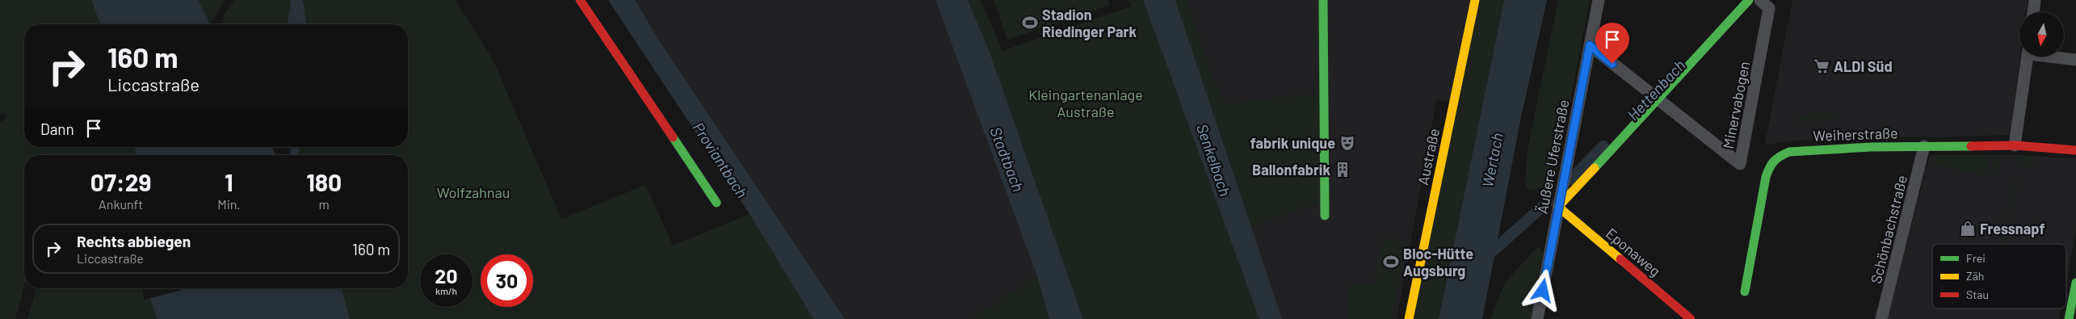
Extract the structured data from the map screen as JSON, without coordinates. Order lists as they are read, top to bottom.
{
  "streets": {
    "street": [
      "Minervabogen",
      "Weiherstraße",
      "Austraße",
      "Äußere Uferstraße",
      "Schönbachstraße",
      "Eponaweg"
    ]
  },
  "crossings": [
    ["Weiherstraße", "Schönbachstraße"],
    ["Äußere Uferstraße", "Eponaweg"]
  ],
  "water": [
    "Hettenbach",
    "Stadtbach",
    "Proviantbach",
    "Senkelbach",
    "Wertach"
  ],
  "parks": ["Kleingartenanlage Austraße", "Wolfzahnau"],
  "places": {
    "sports": ["Stadion Riedinger Park", "Bloc-Hütte Augsburg"],
    "supermarket": ["ALDI Süd"],
    "theatre": ["fabrik unique"],
    "building": ["Ballonfabrik"],
    "shop": ["Fressnapf"]
  },
  "legend": ["Frei", "Zäh", "Stau"],
  "north": "bottom",
  "page": {
    "turn": ["160 m", "Liccastraße"],
    "then": "Dann",
    "eta": [
      "07:29",
      "Ankunft",
      "1",
      "Min.",
      "180",
      "m"
    ],
    "list": [
      {
        "name": "Rechts abbiegen",
        "note": "Liccastraße",
        "value": "160 m"
      }
    ],
    "speed": "20 km/h",
    "limit": "30"
  }
}
